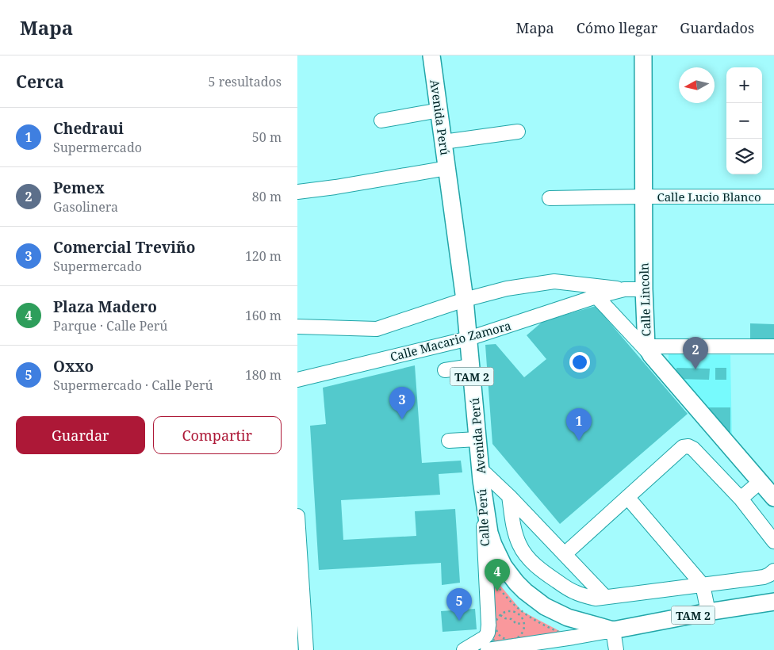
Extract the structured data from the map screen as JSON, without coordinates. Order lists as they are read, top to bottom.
{
  "streets": {
    "main road": ["Avenida Perú", "Calle Lincoln", "TAM 2"],
    "street": ["Calle Lucio Blanco", "Calle Macario Zamora", "Calle Perú"]
  },
  "crossings": [
    ["Avenida Perú", "Calle Macario Zamora"],
    ["Avenida Perú", "TAM 2"],
    ["Avenida Perú", "Calle Perú"],
    ["Calle Lucio Blanco", "Calle Lincoln"],
    ["Calle Lincoln", "Calle Macario Zamora"]
  ],
  "north": "left",
  "page": {
    "header": "Mapa",
    "nav": ["Mapa", "Cómo llegar", "Guardados"],
    "heading": ["Cerca", "5 resultados"],
    "map_buttons": ["+", "−"],
    "list": [
      {
        "mark": "1",
        "name": "Chedraui",
        "note": "Supermercado",
        "value": "50 m"
      },
      {
        "mark": "2",
        "name": "Pemex",
        "note": "Gasolinera",
        "value": "80 m"
      },
      {
        "mark": "3",
        "name": "Comercial Treviño",
        "note": "Supermercado",
        "value": "120 m"
      },
      {
        "mark": "4",
        "name": "Plaza Madero",
        "note": "Parque · Calle Perú",
        "value": "160 m"
      },
      {
        "mark": "5",
        "name": "Oxxo",
        "note": "Supermercado · Calle Perú",
        "value": "180 m"
      }
    ],
    "pins": [
      "2",
      "3",
      "1",
      "4",
      "5"
    ],
    "buttons": ["Guardar", "Compartir"]
  }
}
